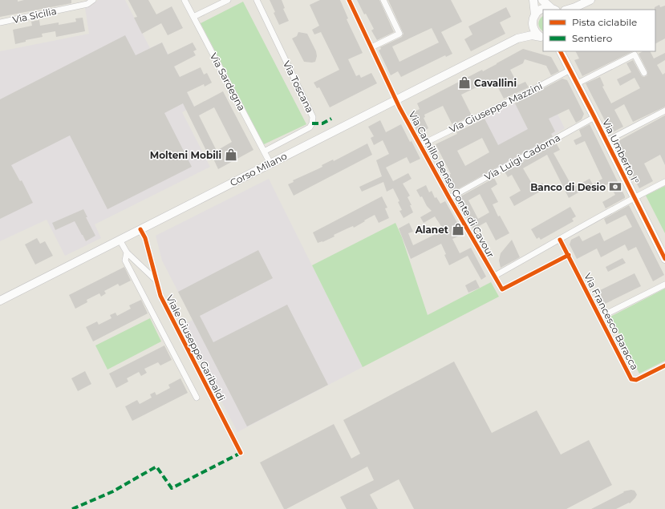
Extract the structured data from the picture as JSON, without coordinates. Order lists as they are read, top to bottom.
{
  "streets": {
    "main road": ["Via Umberto I°", "Corso Milano"],
    "street": [
      "Via Sicilia",
      "Via Sardegna",
      "Via Toscana",
      "Via Giuseppe Mazzini",
      "Via Luigi Cadorna",
      "Via Camillo Benso Conte di Cavour",
      "Via Francesco Baracca",
      "Viale Giuseppe Garibaldi"
    ]
  },
  "crossings": [
    ["Via Sardegna", "Via Toscana"],
    ["Via Sardegna", "Corso Milano"],
    ["Via Giuseppe Mazzini", "Via Umberto I°"],
    ["Via Giuseppe Mazzini", "Via Camillo Benso Conte di Cavour"],
    ["Via Umberto I°", "Via Luigi Cadorna"],
    ["Via Luigi Cadorna", "Via Camillo Benso Conte di Cavour"],
    ["Corso Milano", "Via Camillo Benso Conte di Cavour"],
    ["Corso Milano", "Viale Giuseppe Garibaldi"],
    ["Via Camillo Benso Conte di Cavour", "Via Francesco Baracca"]
  ],
  "places": {
    "shop": ["Cavallini", "Molteni Mobili", "Alanet"],
    "bank": ["Banco di Desio"]
  },
  "legend": ["Pista ciclabile", "Sentiero"]
}
